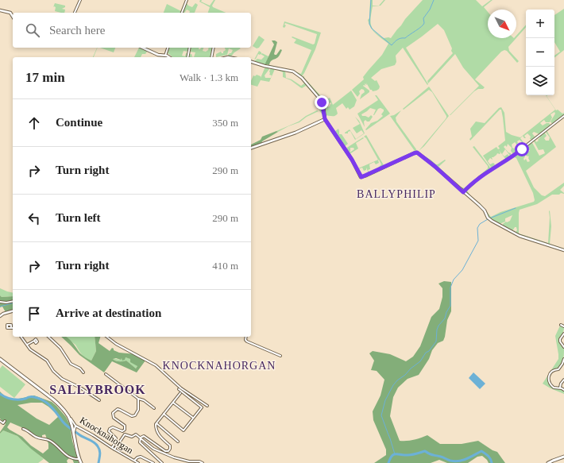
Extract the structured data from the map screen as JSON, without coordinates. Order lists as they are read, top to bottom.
{
  "streets": {
    "street": ["Knocknahorgan"]
  },
  "districts": ["BALLYPHILIP", "KNOCKNAHORGAN", "SALLYBROOK"],
  "north": "bottom right",
  "page": {
    "map_buttons": ["+", "−"],
    "search": "Search here",
    "heading": ["17 min", "Walk · 1.3 km"],
    "list": [
      ["Continue", "350 m"],
      ["Turn right", "290 m"],
      ["Turn left", "290 m"],
      ["Turn right", "410 m"],
      "Arrive at destination"
    ]
  }
}
